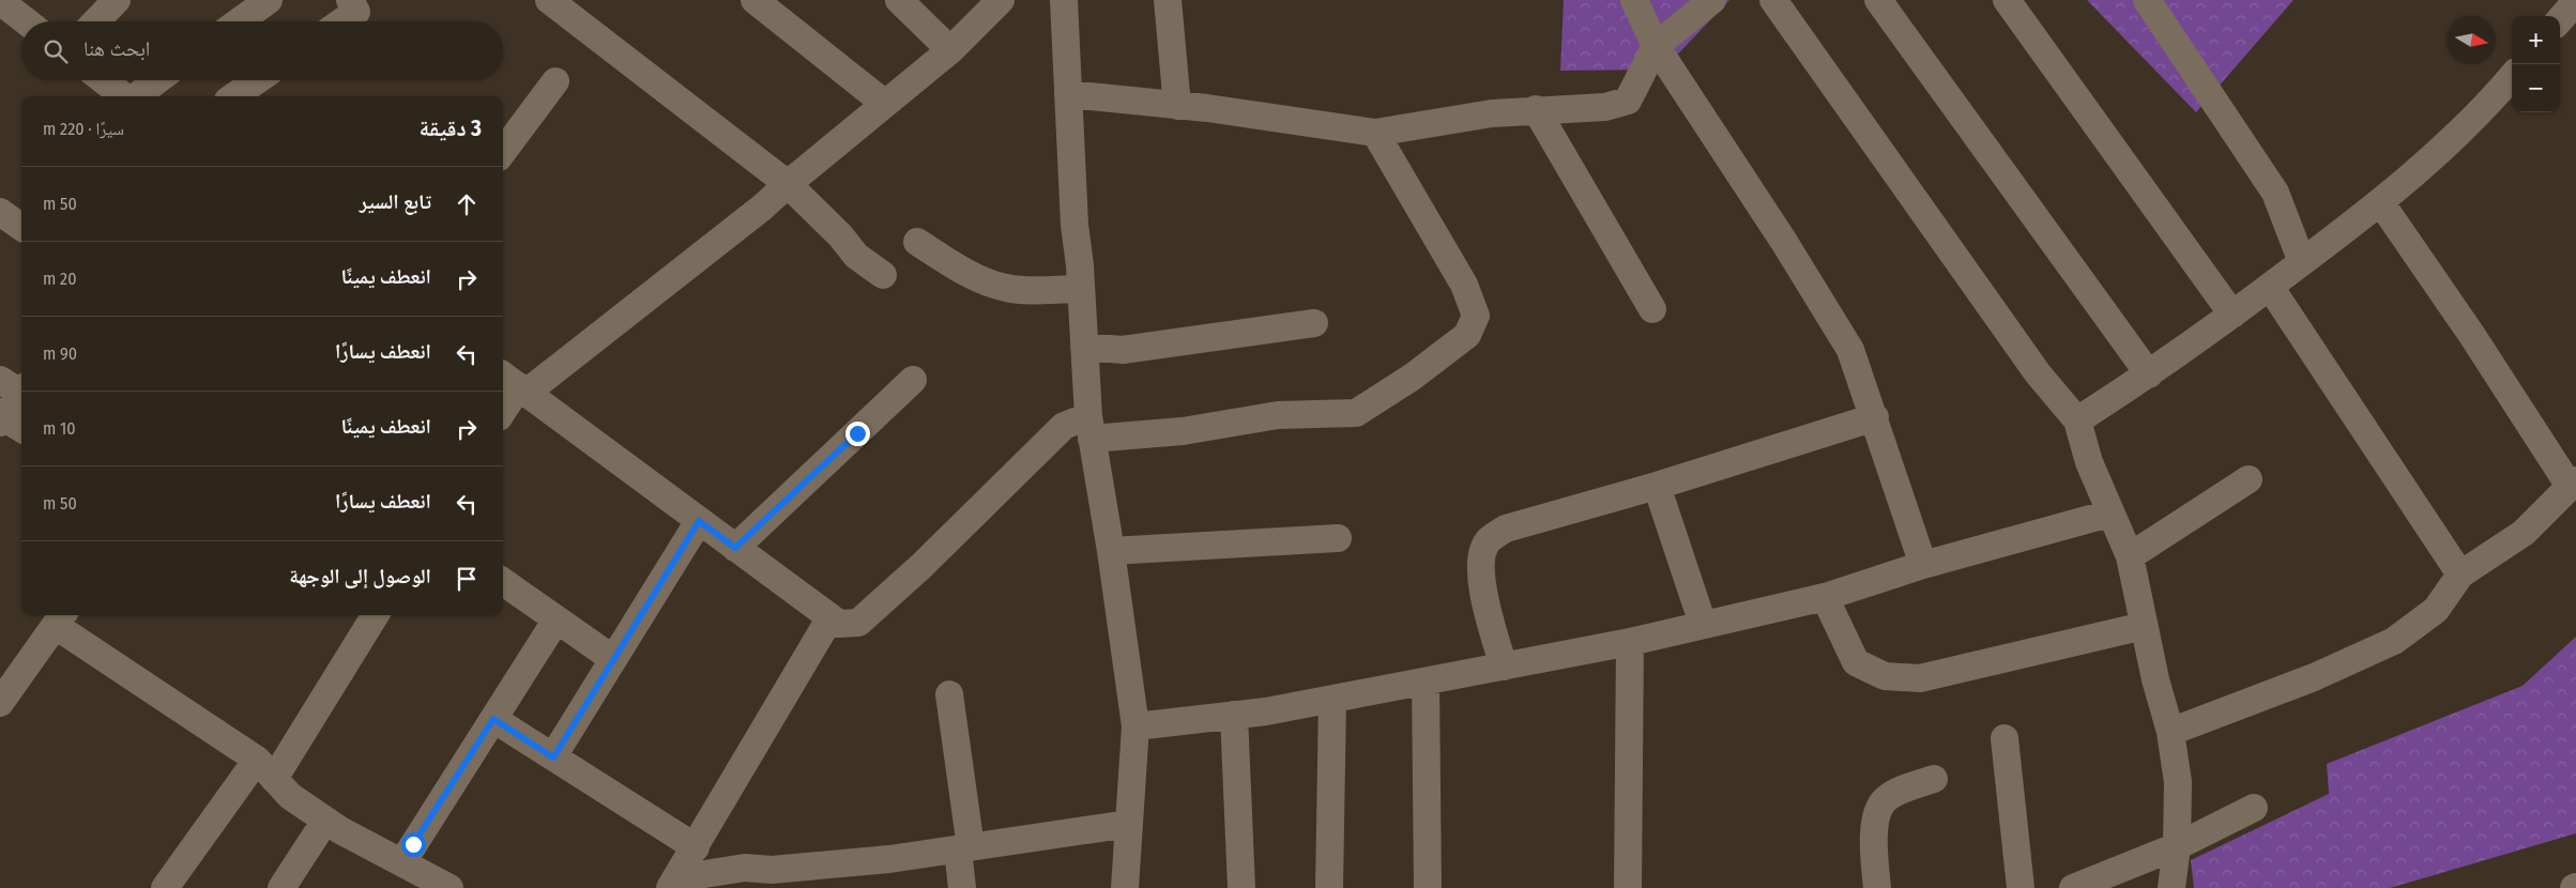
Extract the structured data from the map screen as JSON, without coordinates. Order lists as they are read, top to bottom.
{
  "north": "right",
  "page": {
    "map_buttons": ["+", "−"],
    "search": "ابحث هنا",
    "heading": ["3 دقيقة", "سيرًا · 220 m"],
    "list": [
      ["تابع السير", "50 m"],
      ["انعطف يمينًا", "20 m"],
      ["انعطف يسارًا", "90 m"],
      ["انعطف يمينًا", "10 m"],
      ["انعطف يسارًا", "50 m"],
      "الوصول إلى الوجهة"
    ]
  }
}
